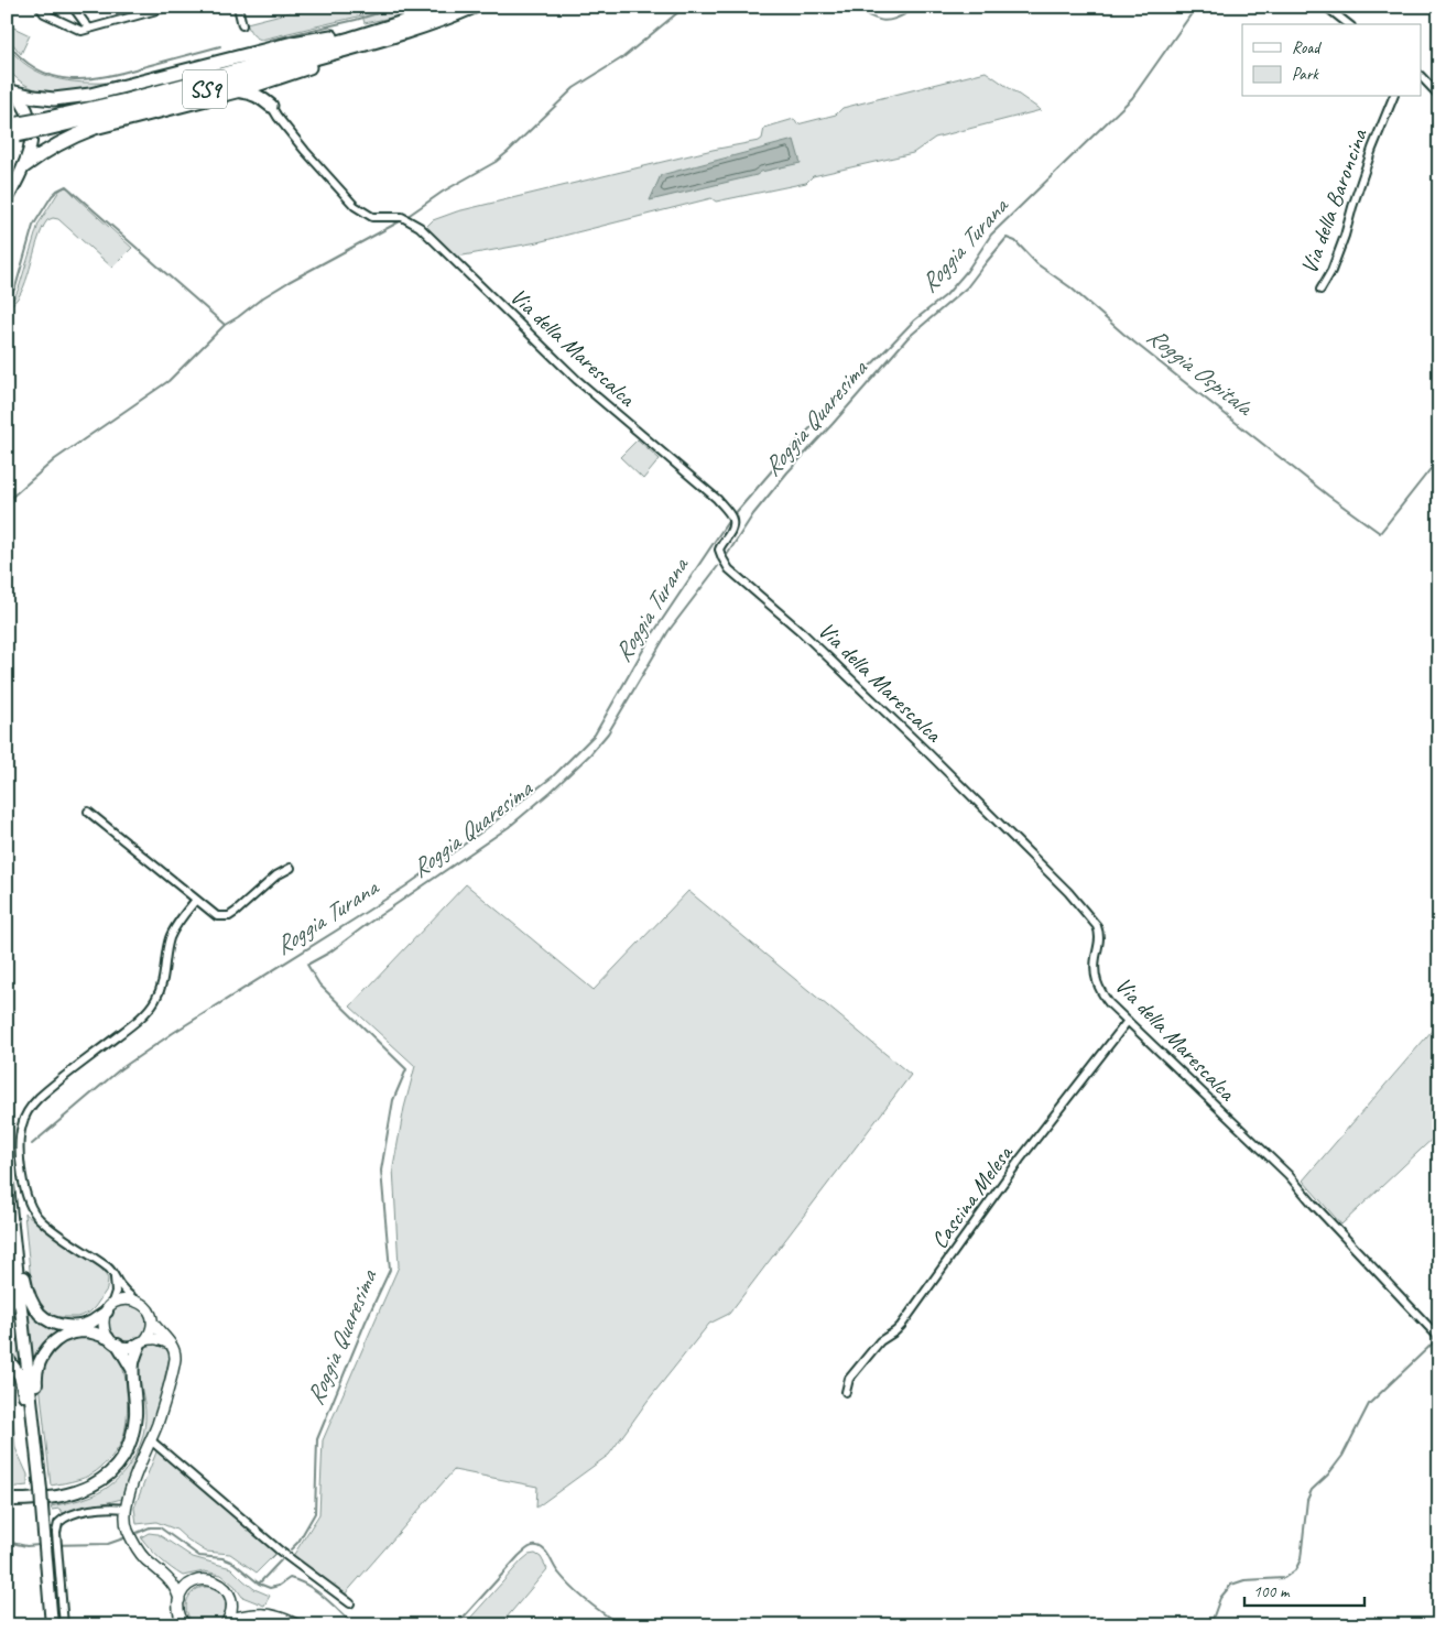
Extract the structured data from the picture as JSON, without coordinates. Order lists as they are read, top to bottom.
{
  "streets": {
    "highway": ["SS9"],
    "street": ["Via della Baroncina", "Via della Marescalca", "Cascina Melesa"]
  },
  "crossings": [
    ["Via della Marescalca", "Cascina Melesa"]
  ],
  "water": ["Roggia Turana", "Roggia Ospitala", "Roggia Quaresima"],
  "legend": ["Road", "Park"],
  "scale_bar": "100 m"
}
